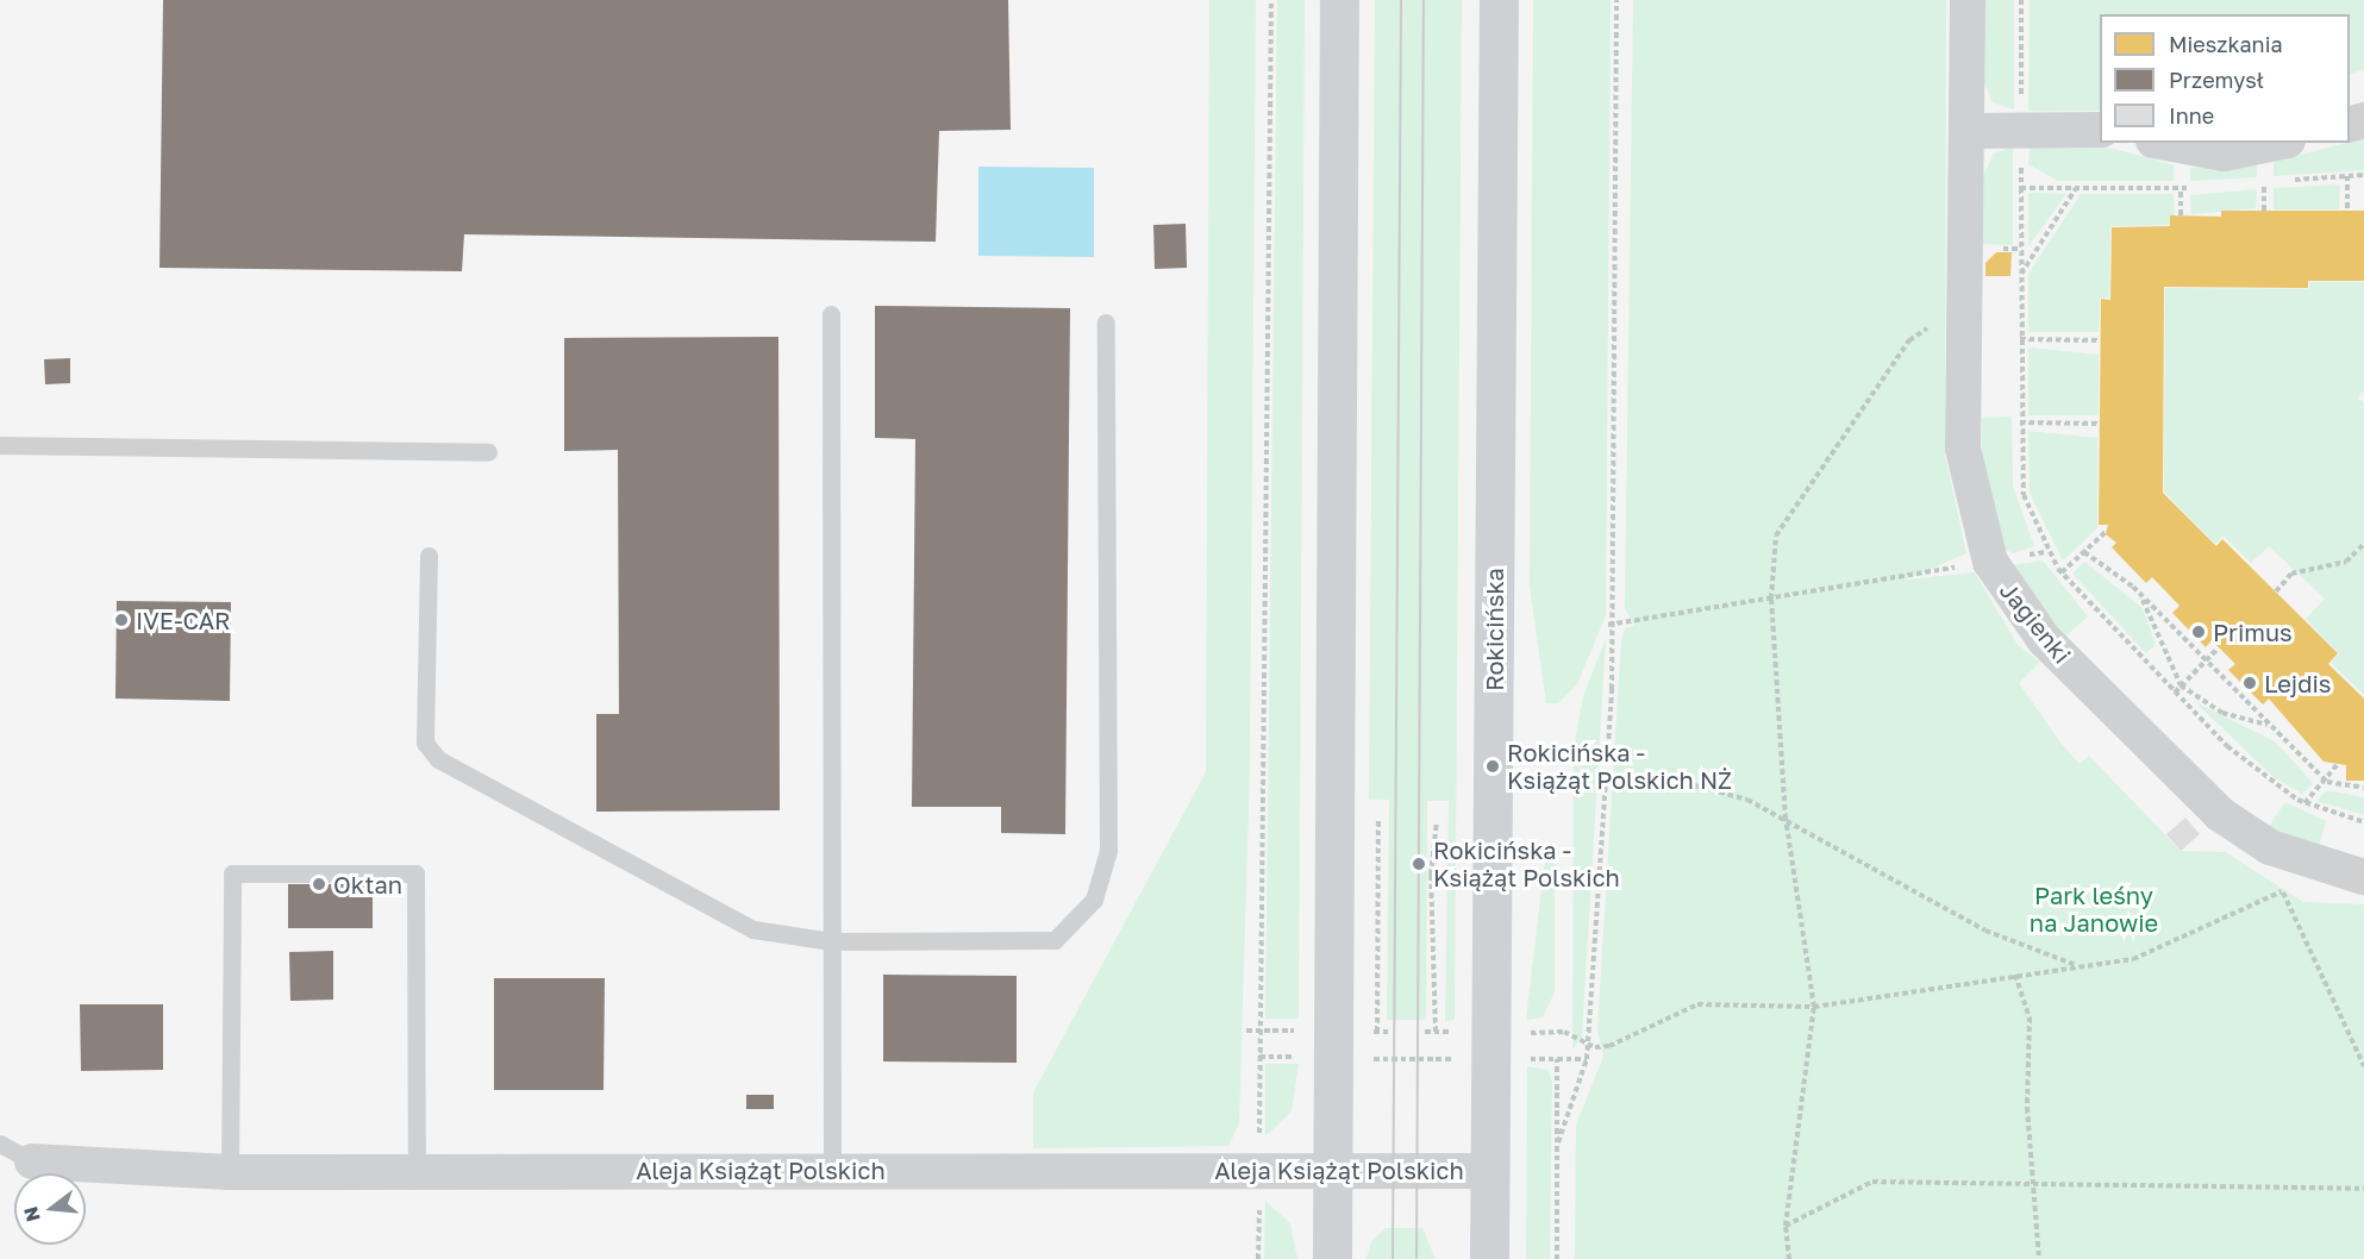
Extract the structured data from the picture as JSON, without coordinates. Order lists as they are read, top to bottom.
{
  "streets": {
    "main road": ["Rokicińska"],
    "street": ["Jagienki", "Aleja Książąt Polskich"]
  },
  "crossings": [
    ["Rokicińska", "Aleja Książąt Polskich"]
  ],
  "parks": ["Park leśny na Janowie"],
  "places": [
    "IVE-CAR",
    "Primus",
    "Lejdis",
    "Rokicińska - Książąt Polskich NŻ",
    "Rokicińska - Książąt Polskich",
    "Oktan"
  ],
  "legend": ["Mieszkania", "Przemysł", "Inne"],
  "north": "left"
}
